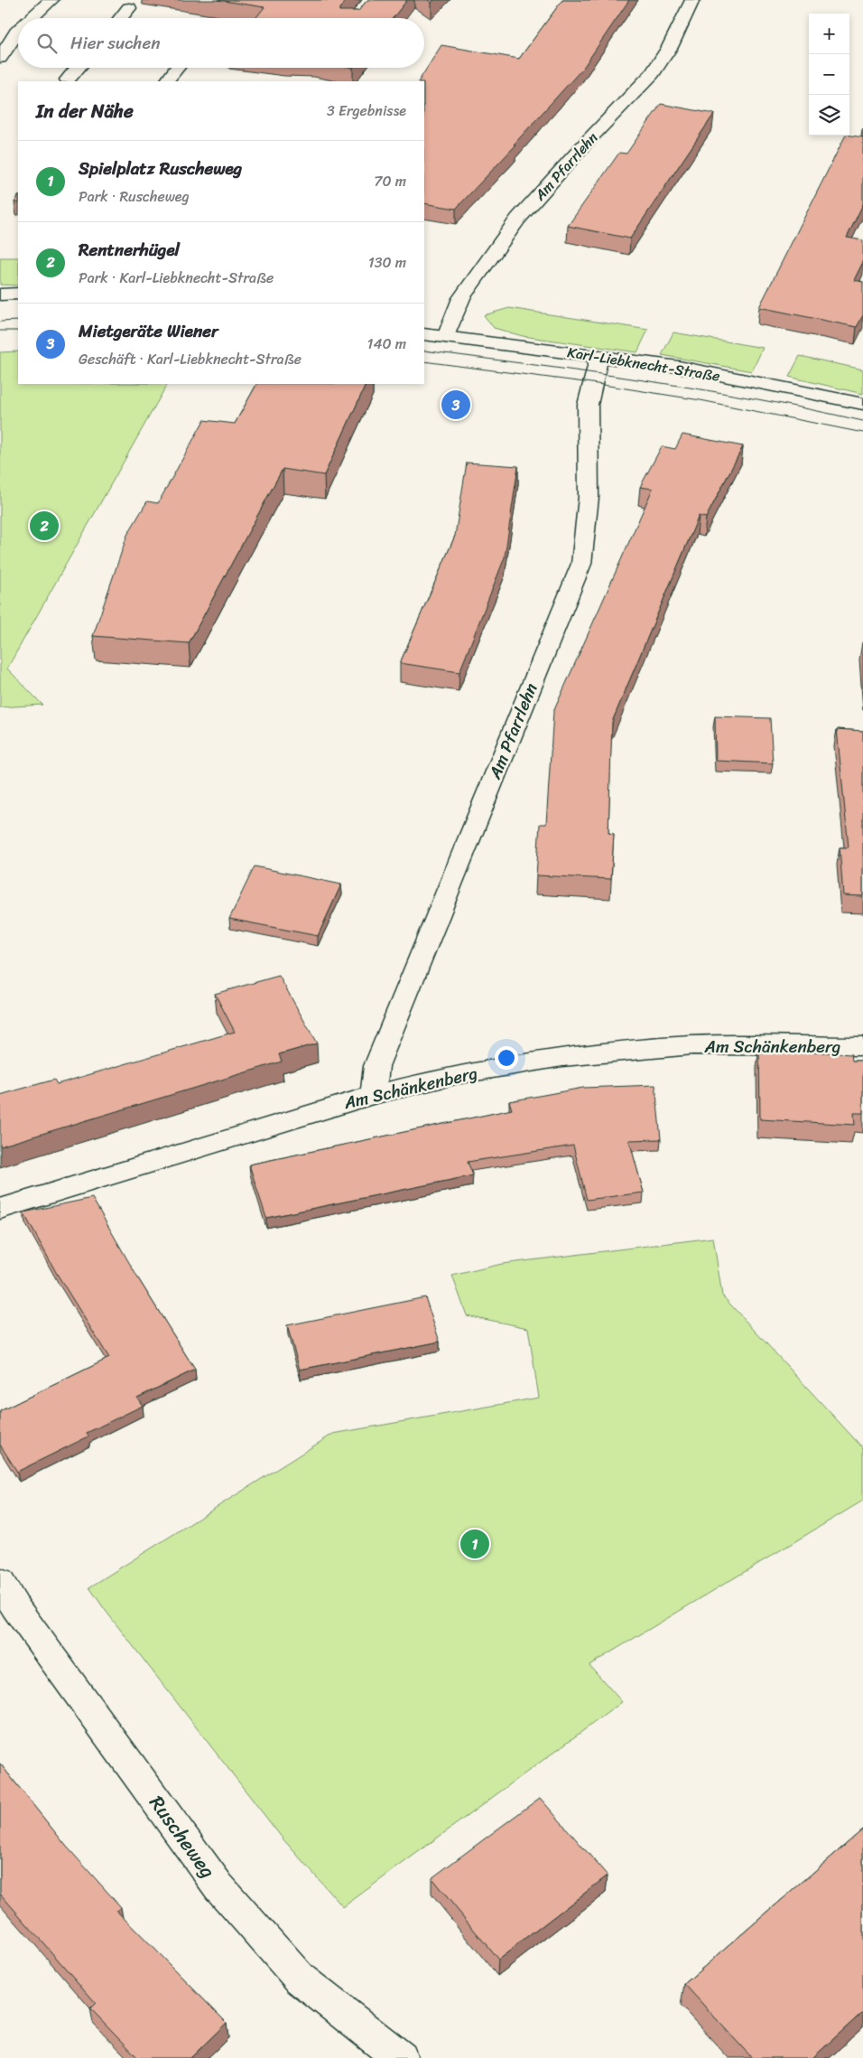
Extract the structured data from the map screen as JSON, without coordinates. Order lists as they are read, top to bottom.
{
  "streets": {
    "street": [
      "Am Pfarrlehn",
      "Karl-Liebknecht-Straße",
      "Am Schänkenberg",
      "Ruscheweg"
    ]
  },
  "crossings": [
    ["Am Pfarrlehn", "Karl-Liebknecht-Straße"],
    ["Am Pfarrlehn", "Am Schänkenberg"]
  ],
  "page": {
    "map_buttons": ["+", "−"],
    "search": "Hier suchen",
    "heading": ["In der Nähe", "3 Ergebnisse"],
    "list": [
      {
        "mark": "1",
        "name": "Spielplatz Ruscheweg",
        "note": "Park · Ruscheweg",
        "value": "70 m"
      },
      {
        "mark": "2",
        "name": "Rentnerhügel",
        "note": "Park · Karl-Liebknecht-Straße",
        "value": "130 m"
      },
      {
        "mark": "3",
        "name": "Mietgeräte Wiener",
        "note": "Geschäft · Karl-Liebknecht-Straße",
        "value": "140 m"
      }
    ],
    "pins": ["3", "2", "1"]
  }
}
